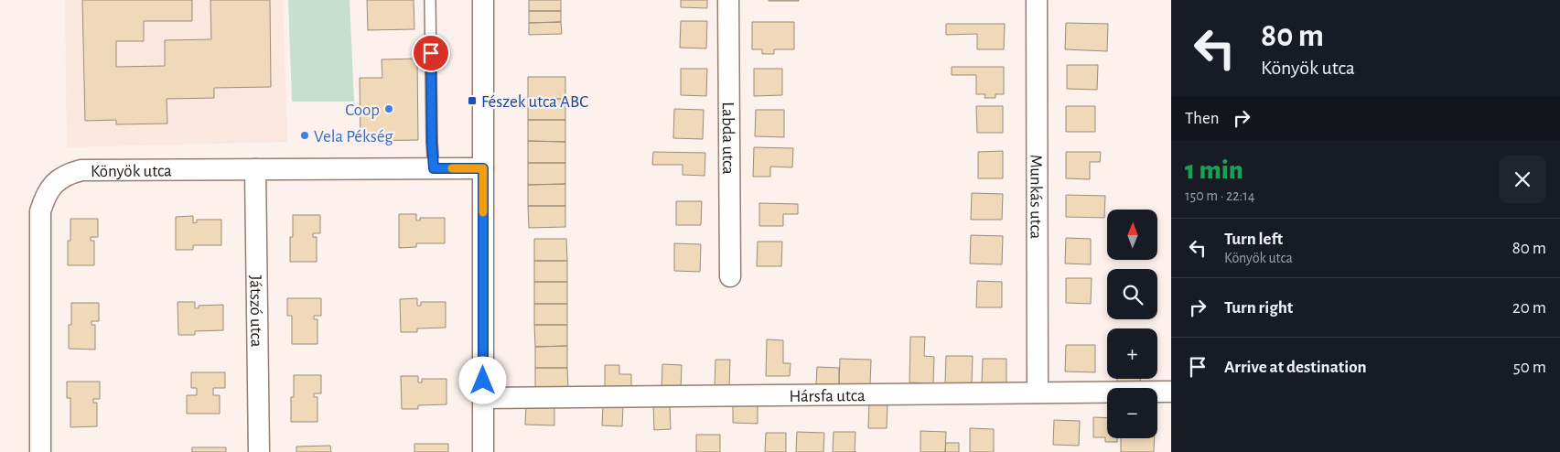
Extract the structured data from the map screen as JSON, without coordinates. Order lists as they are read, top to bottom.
{
  "streets": {
    "street": [
      "Labda utca",
      "Könyök utca",
      "Munkás utca",
      "Játszó utca",
      "Hársfa utca"
    ]
  },
  "crossings": [
    ["Könyök utca", "Játszó utca"],
    ["Munkás utca", "Hársfa utca"]
  ],
  "places": {
    "transit": ["Fészek utca ABC"],
    "other": ["Coop", "Vela Pékség"]
  },
  "north": "top",
  "page": {
    "turn": ["80 m", "Könyök utca"],
    "then": "Then",
    "heading": ["1 min", "150 m · 22:14"],
    "map_buttons": ["+", "−"],
    "list": [
      {
        "name": "Turn left",
        "note": "Könyök utca",
        "value": "80 m"
      },
      {
        "name": "Turn right",
        "value": "20 m"
      },
      {
        "name": "Arrive at destination",
        "value": "50 m"
      }
    ]
  }
}
